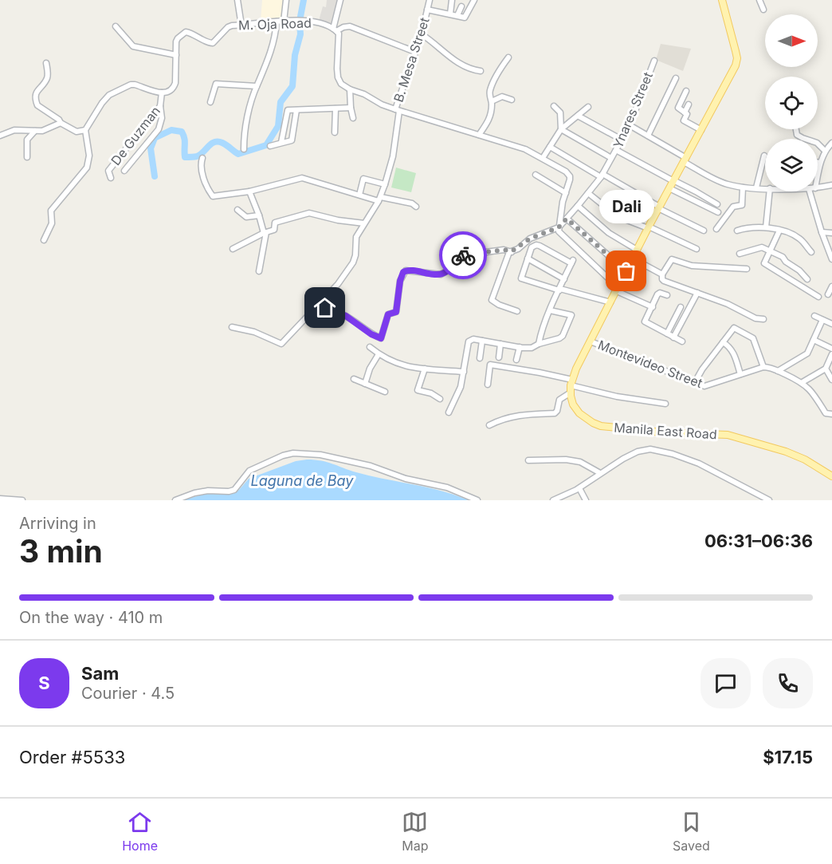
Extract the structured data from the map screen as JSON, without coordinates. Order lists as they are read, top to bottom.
{
  "streets": {
    "main road": ["Manila East Road"],
    "street": [
      "M. Oja Road",
      "B. Mesa Street",
      "Ynares Street",
      "De Guzman",
      "Montevideo Street"
    ]
  },
  "crossings": [
    ["M. Oja Road", "De Guzman"]
  ],
  "water": ["Laguna de Bay"],
  "places": ["Dali"],
  "north": "right",
  "page": {
    "bubble": "Dali",
    "heading": ["3 min", "Arriving in", "06:31–06:36"],
    "panel": [
      "Sam",
      "Courier · 4.5",
      "Order #5533",
      "$17.15"
    ],
    "bar": "On the way · 410 m",
    "round": "S",
    "tabs": ["Home", "Map", "Saved"]
  }
}
